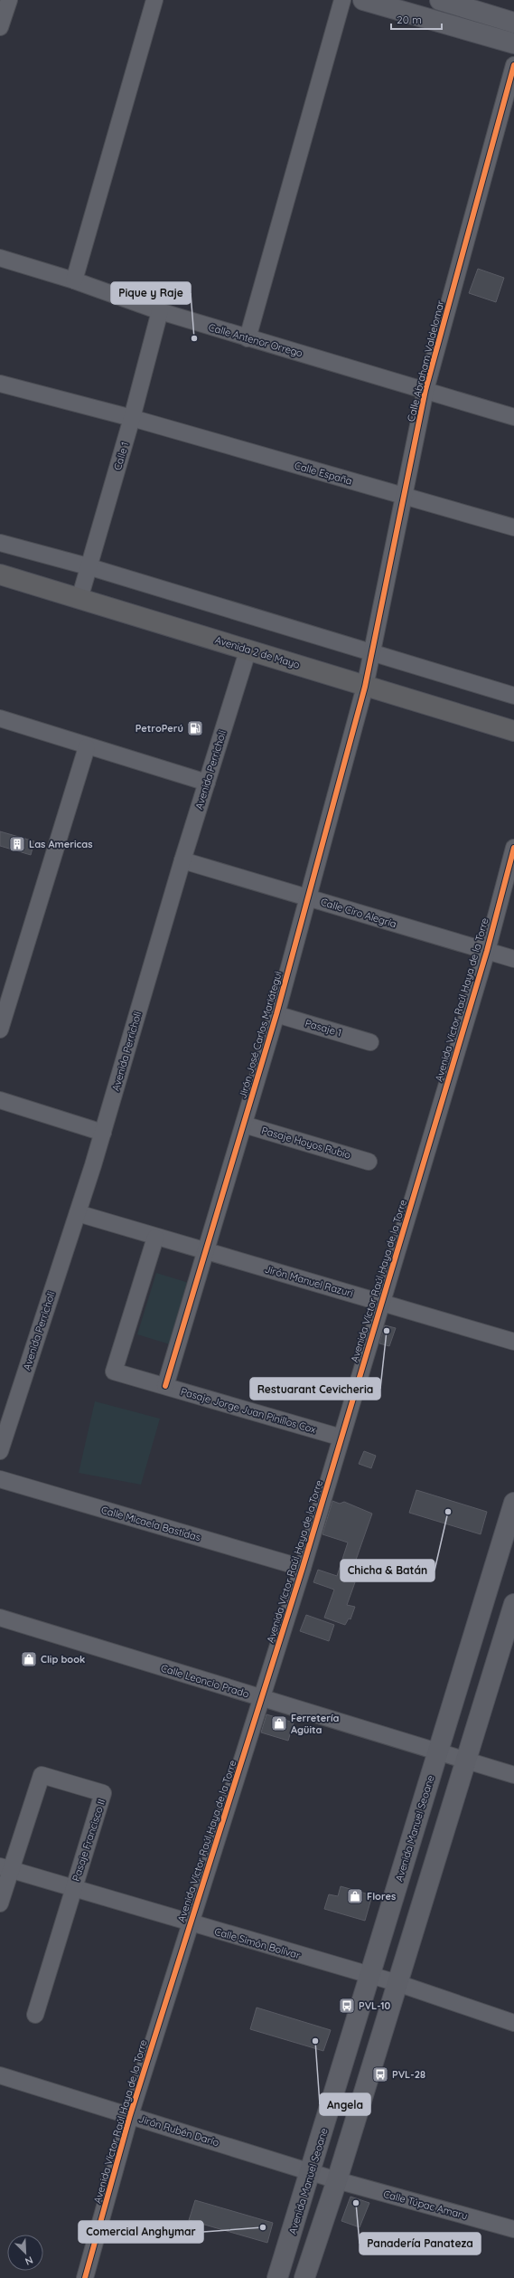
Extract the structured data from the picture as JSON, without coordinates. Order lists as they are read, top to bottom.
{
  "streets": {
    "highway": ["Avenida 2 de Mayo"],
    "street": [
      "Calle Antenor Orrego",
      "Calle Abraham Valdelomar",
      "Calle 1",
      "Calle España",
      "Avenida Perricholi",
      "Calle Ciro Alegría",
      "Avenida Víctor Raúl Haya de la Torre",
      "Pasaje 1",
      "Jirón José Carlos Mariátegui",
      "Pasaje Hoyos Rubio",
      "Jirón Manuel Razuri",
      "Pasaje Jorge Juan Pinillos Cox",
      "Calle Micaela Bastidas",
      "Calle Leoncio Prado",
      "Avenida Manuel Seoane",
      "Pasaje Francisco II",
      "Calle Simón Bolívar",
      "Jirón Rubén Darío",
      "Calle Túpac Amaru"
    ]
  },
  "crossings": [
    ["Calle Antenor Orrego", "Calle Abraham Valdelomar"],
    ["Calle Antenor Orrego", "Calle 1"],
    ["Calle Abraham Valdelomar", "Calle España"],
    ["Calle Abraham Valdelomar", "Avenida 2 de Mayo"],
    ["Calle Abraham Valdelomar", "Jirón José Carlos Mariátegui"],
    ["Calle 1", "Calle España"],
    ["Calle 1", "Avenida 2 de Mayo"],
    ["Avenida 2 de Mayo", "Avenida Perricholi"],
    ["Avenida 2 de Mayo", "Jirón José Carlos Mariátegui"],
    ["Avenida Perricholi", "Calle Ciro Alegría"],
    ["Avenida Perricholi", "Jirón Manuel Razuri"],
    ["Calle Ciro Alegría", "Avenida Víctor Raúl Haya de la Torre"],
    ["Calle Ciro Alegría", "Jirón José Carlos Mariátegui"],
    ["Avenida Víctor Raúl Haya de la Torre", "Jirón Manuel Razuri"],
    ["Avenida Víctor Raúl Haya de la Torre", "Pasaje Jorge Juan Pinillos Cox"],
    ["Avenida Víctor Raúl Haya de la Torre", "Calle Micaela Bastidas"],
    ["Avenida Víctor Raúl Haya de la Torre", "Calle Leoncio Prado"],
    ["Avenida Víctor Raúl Haya de la Torre", "Calle Simón Bolívar"],
    ["Avenida Víctor Raúl Haya de la Torre", "Jirón Rubén Darío"],
    ["Pasaje 1", "Jirón José Carlos Mariátegui"],
    ["Jirón José Carlos Mariátegui", "Pasaje Hoyos Rubio"],
    ["Jirón José Carlos Mariátegui", "Jirón Manuel Razuri"],
    ["Jirón José Carlos Mariátegui", "Pasaje Jorge Juan Pinillos Cox"],
    ["Jirón Manuel Razuri", "Pasaje Jorge Juan Pinillos Cox"],
    ["Calle Leoncio Prado", "Avenida Manuel Seoane"],
    ["Avenida Manuel Seoane", "Calle Simón Bolívar"],
    ["Avenida Manuel Seoane", "Jirón Rubén Darío"],
    ["Pasaje Francisco II", "Calle Simón Bolívar"],
    ["Jirón Rubén Darío", "Calle Túpac Amaru"]
  ],
  "places": {
    "other": [
      "Pique y Raje",
      "Restuarant Cevicheria",
      "Chicha & Batán",
      "Angela",
      "Panadería Panateza",
      "Comercial Anghymar"
    ],
    "fuel station": ["PetroPerú"],
    "building": ["Las Americas"],
    "shop": ["Clip book", "Ferretería Agüita", "Flores"],
    "bus stop": ["PVL-10", "PVL-28"]
  },
  "scale_bar": "20 m",
  "north": "bottom right"
}
